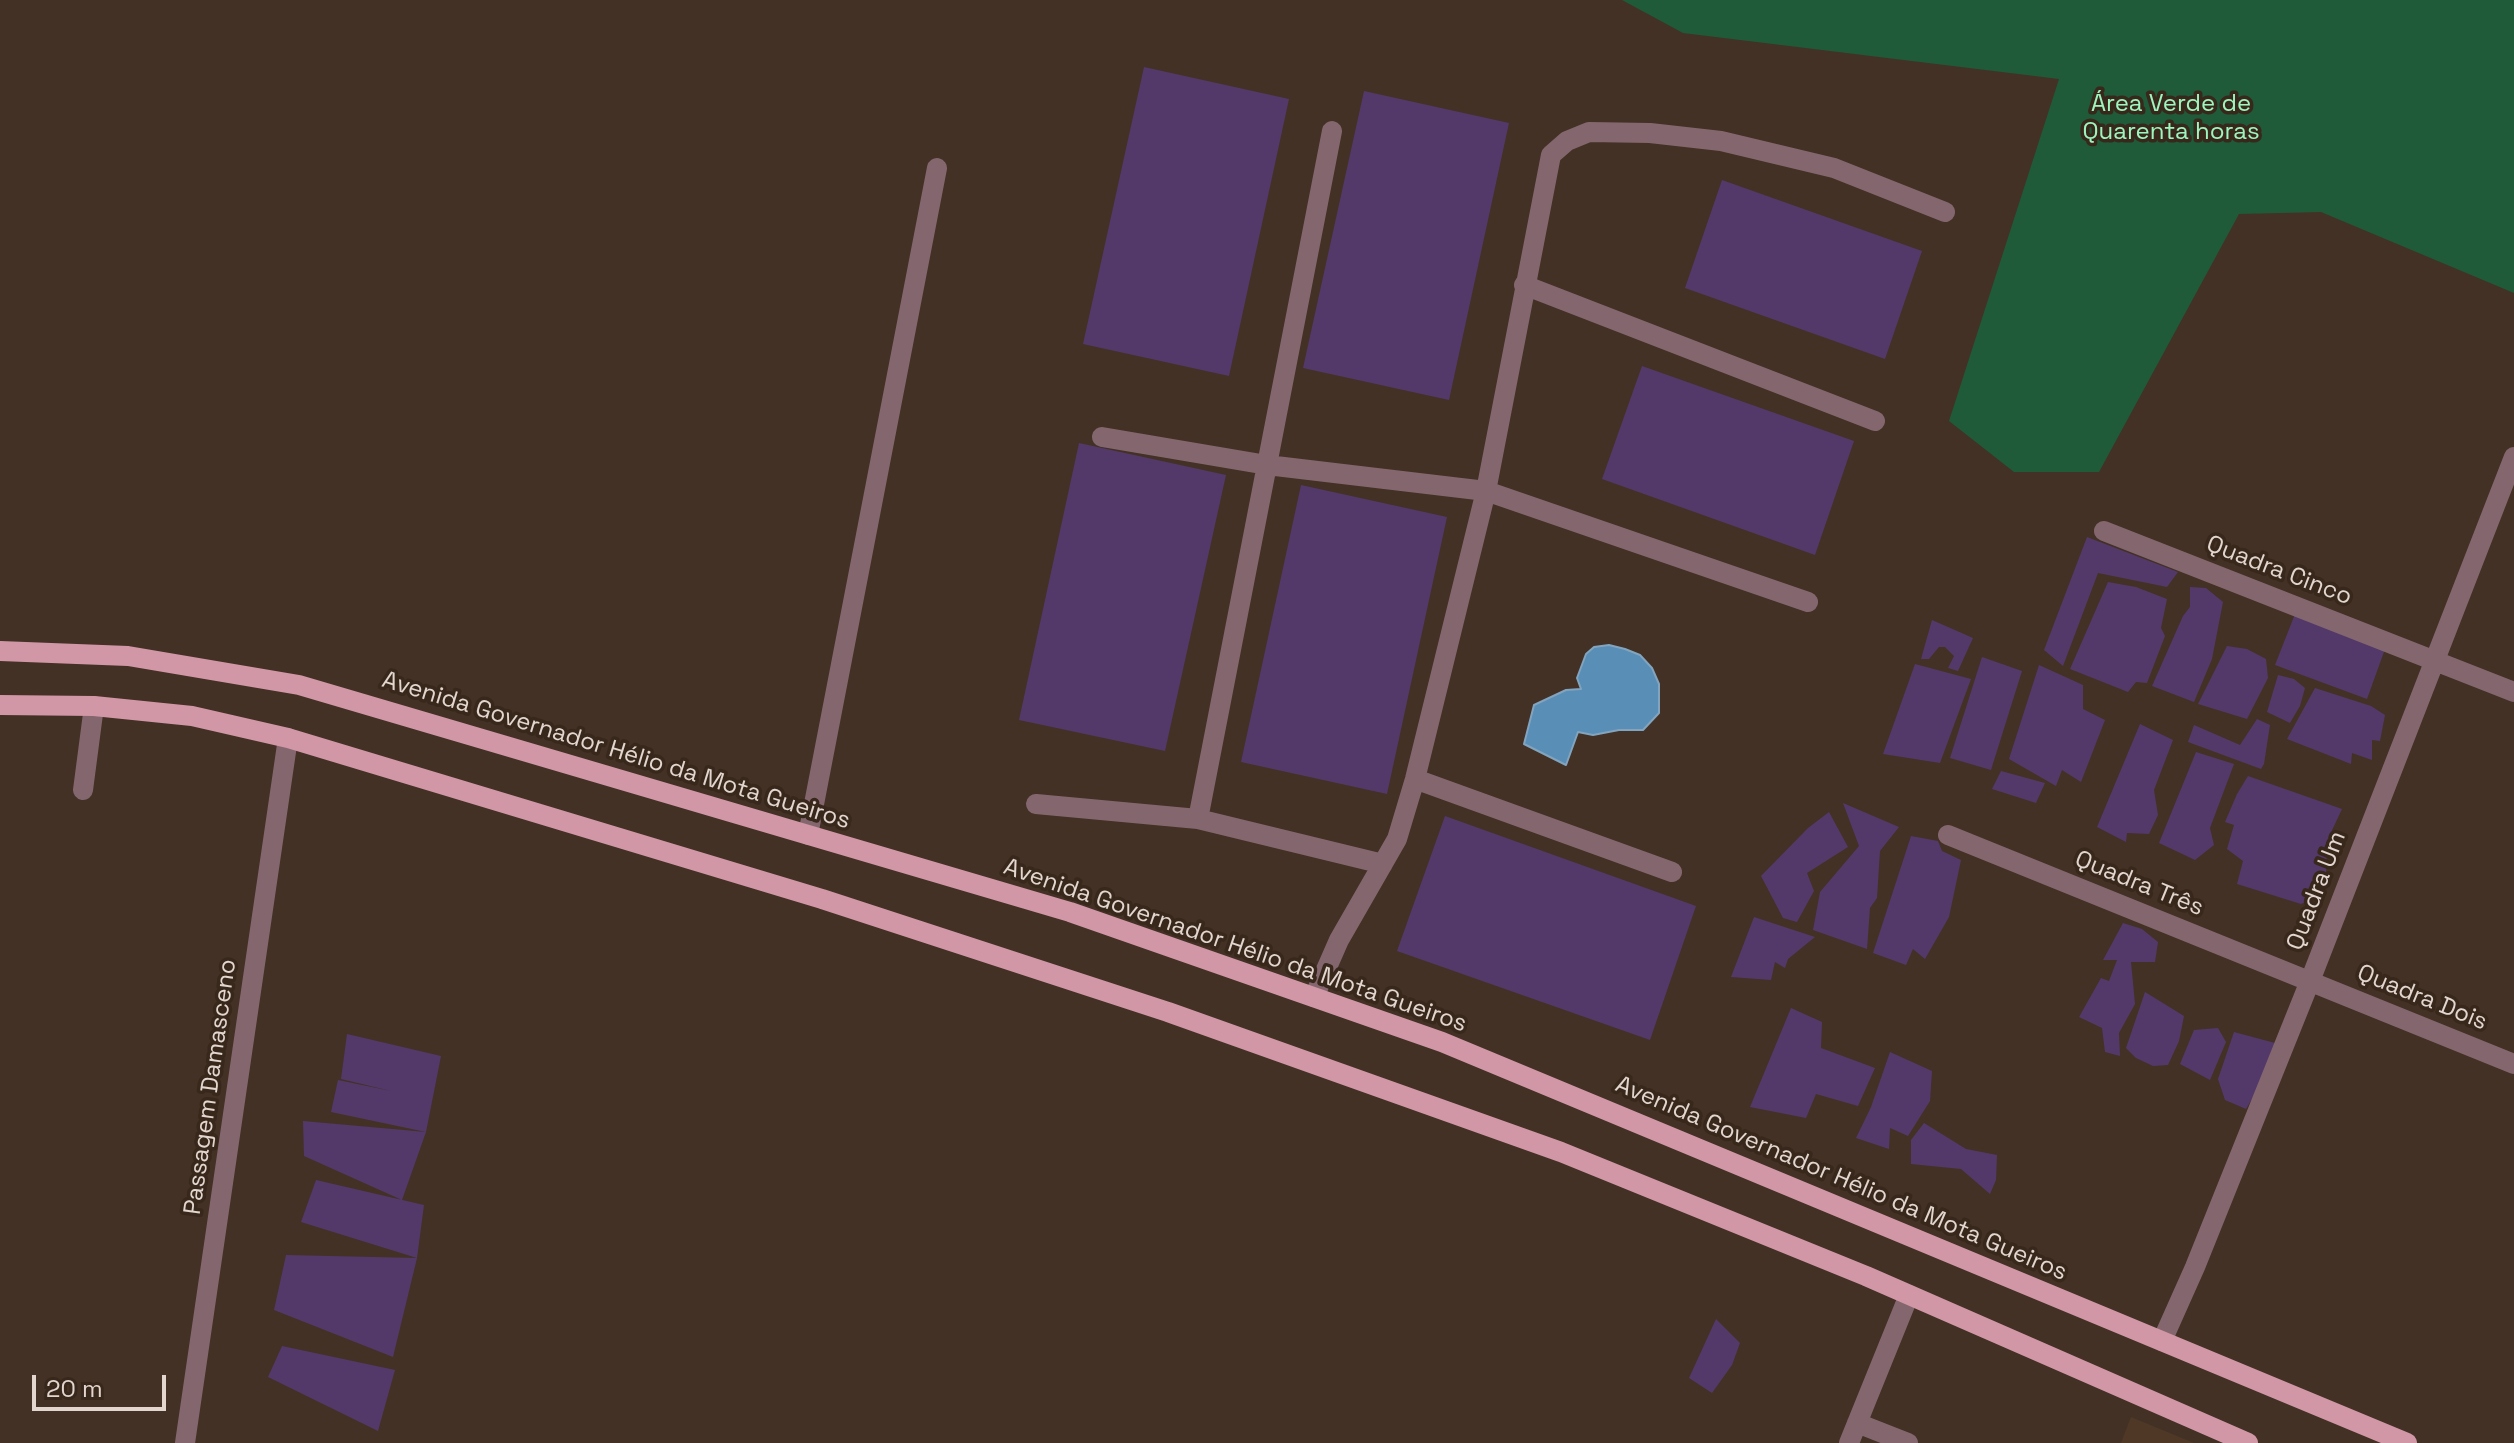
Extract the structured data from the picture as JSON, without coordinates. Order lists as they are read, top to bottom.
{
  "streets": {
    "main road": ["Avenida Governador Hélio da Mota Gueiros"],
    "street": [
      "Quadra Cinco",
      "Quadra Três",
      "Quadra Um",
      "Quadra Dois",
      "Passagem Damasceno"
    ]
  },
  "crossings": [
    ["Quadra Cinco", "Quadra Um"],
    ["Avenida Governador Hélio da Mota Gueiros", "Quadra Um"],
    ["Quadra Três", "Quadra Um"],
    ["Quadra Três", "Quadra Dois"],
    ["Quadra Um", "Quadra Dois"]
  ],
  "parks": ["Área Verde de Quarenta horas"],
  "scale_bar": "20 m"
}
